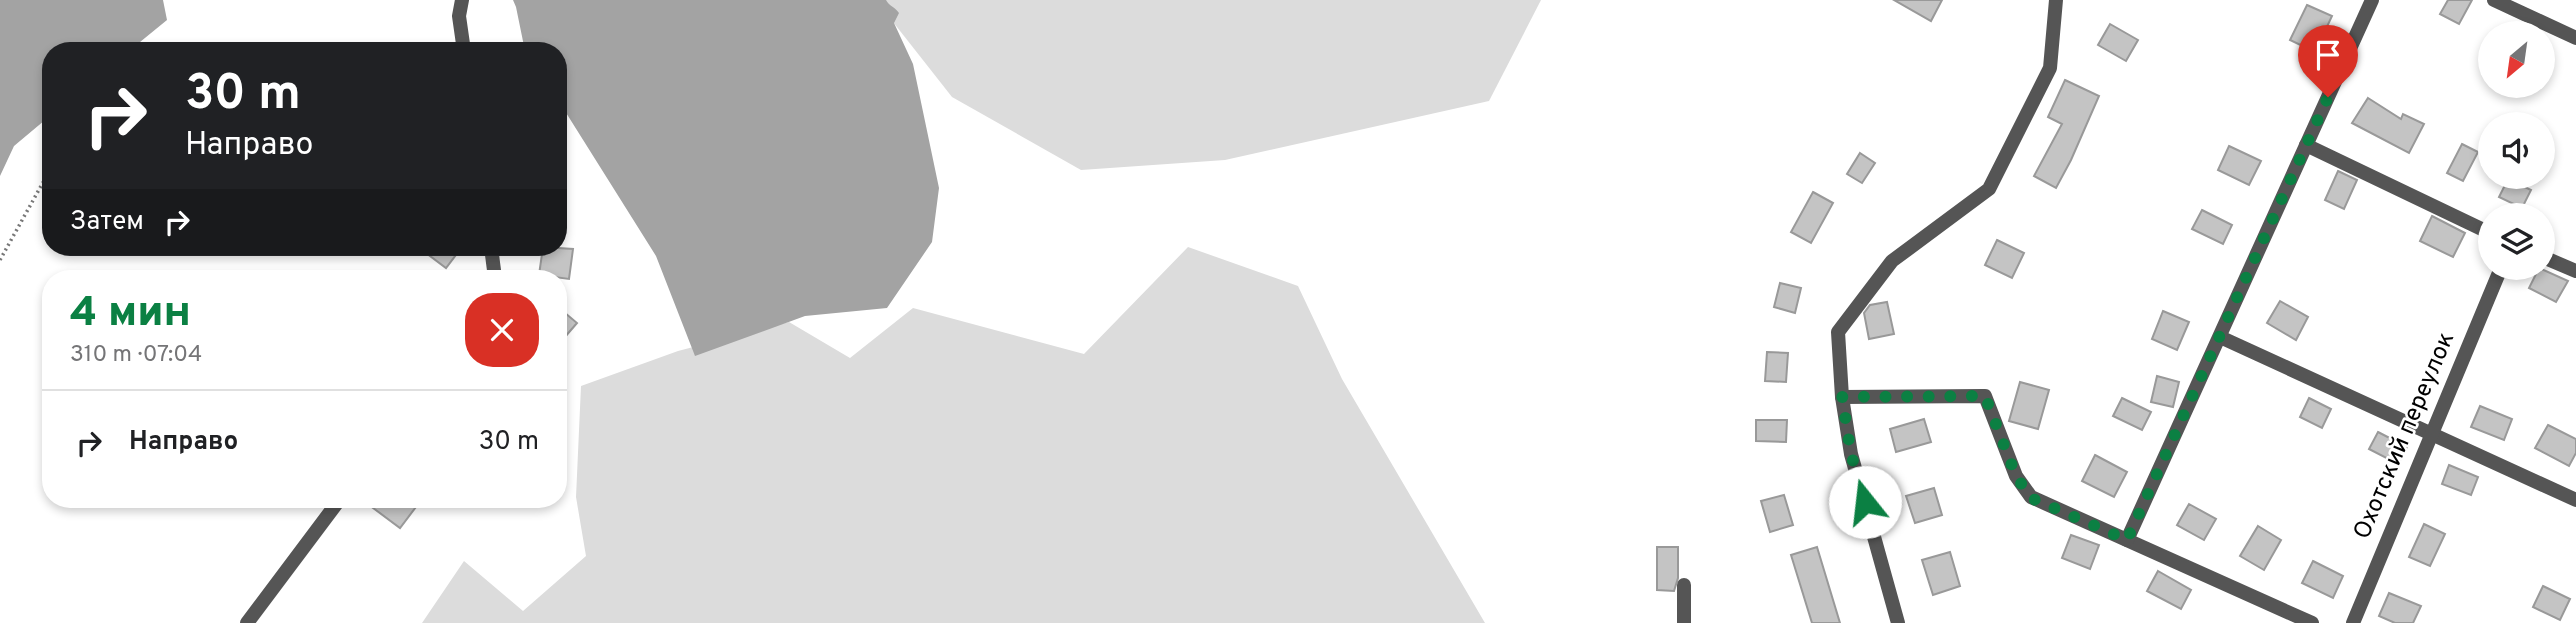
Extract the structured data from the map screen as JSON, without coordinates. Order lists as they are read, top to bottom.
{
  "streets": {
    "street": ["Охотский переулок"]
  },
  "north": "bottom left",
  "page": {
    "turn": ["30 m", "Направо"],
    "then": "Затем",
    "heading": ["4 мин", "310 m · 07:04"],
    "list": [
      {
        "name": "Направо",
        "value": "30 m"
      }
    ]
  }
}
